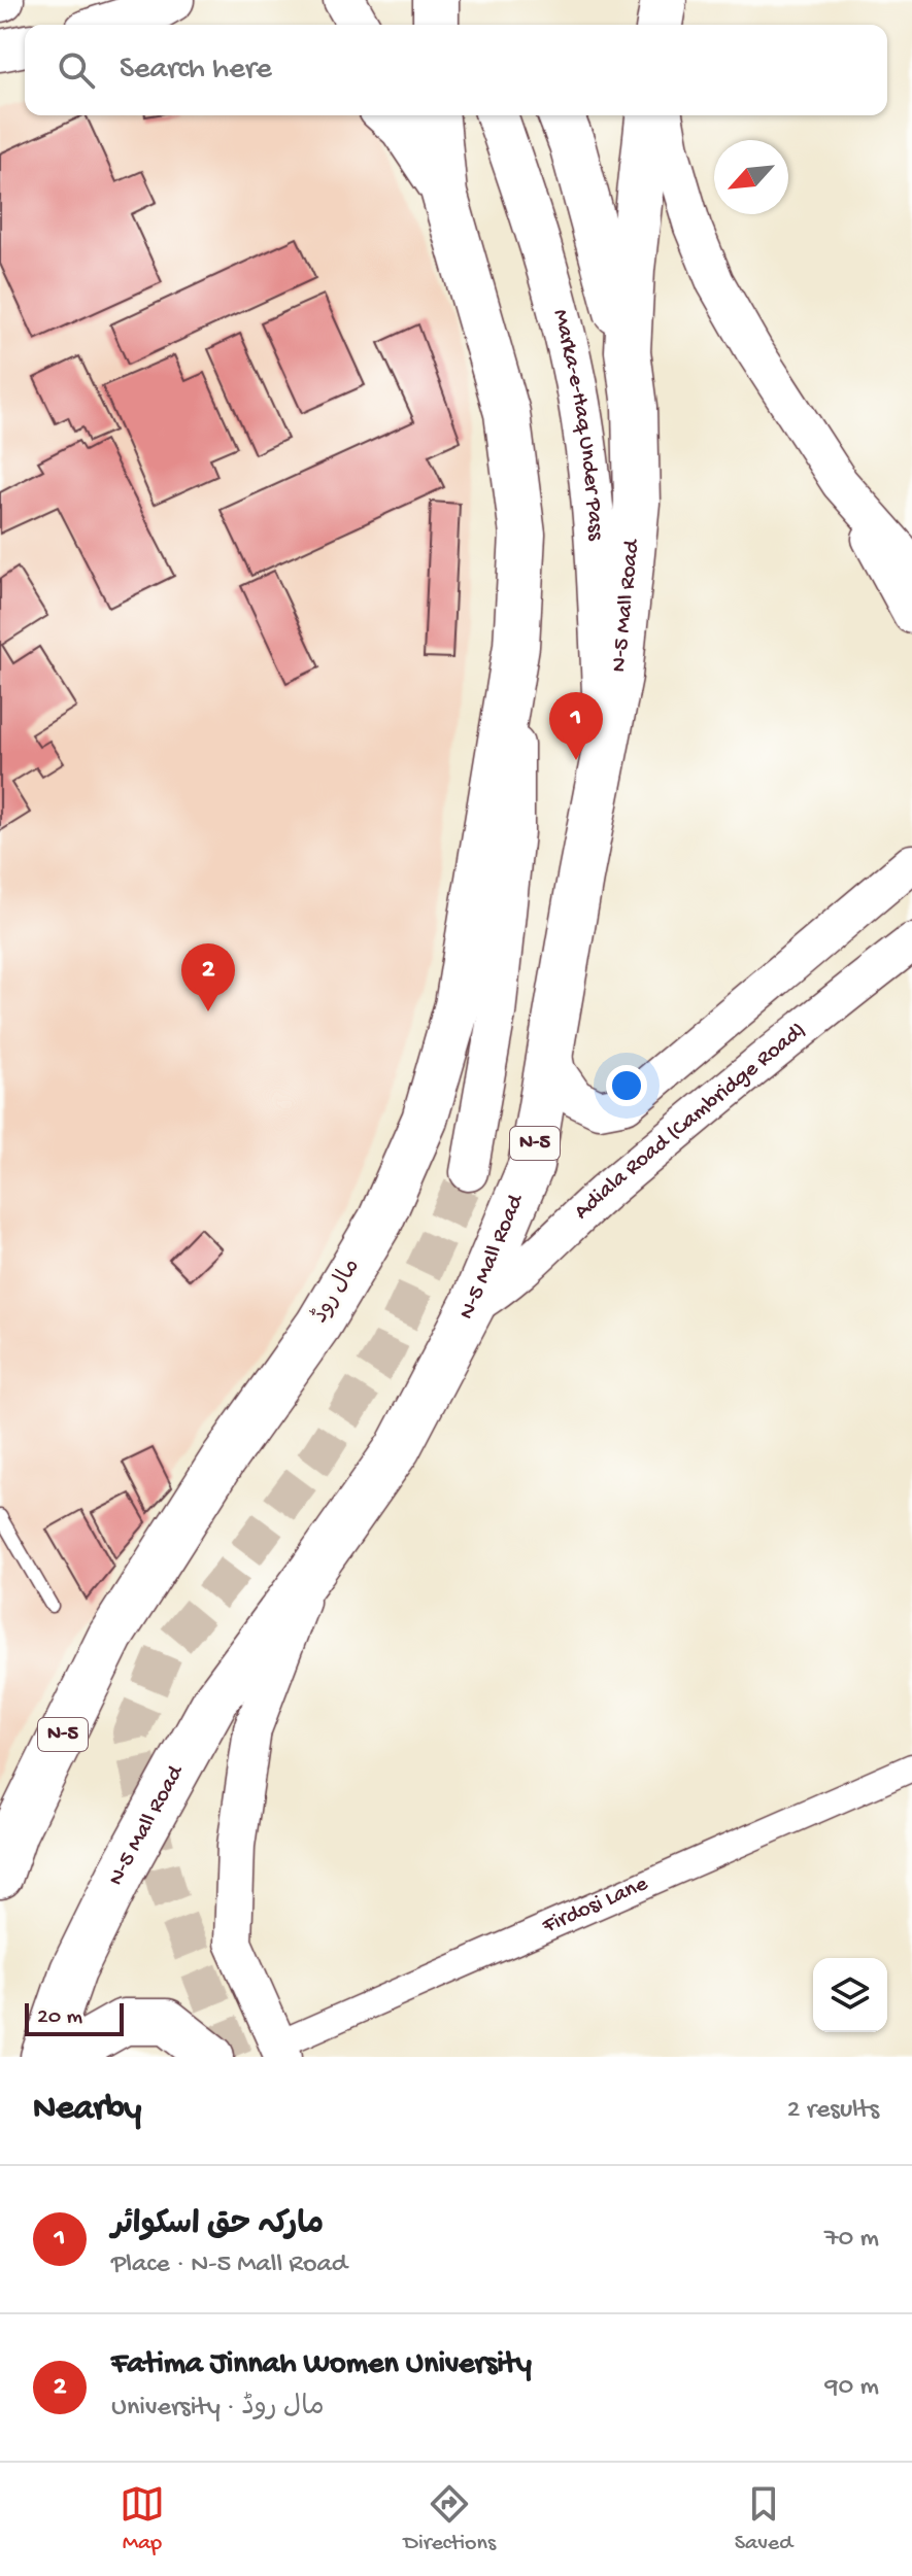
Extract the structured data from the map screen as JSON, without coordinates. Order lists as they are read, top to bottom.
{
  "streets": {
    "highway": ["N-5 Mall Road", "N-5", "مال روڈ"],
    "main road": ["Marka-e-Haq Under Pass", "Adiala Road (Cambridge Road)"],
    "street": ["Firdosi Lane"]
  },
  "crossings": [
    ["Marka-e-Haq Under Pass", "N-5 Mall Road"],
    ["N-5 Mall Road", "Adiala Road (Cambridge Road)"]
  ],
  "scale_bar": "20 m",
  "north": "bottom left",
  "page": {
    "search": "Search here",
    "pins": ["1", "2"],
    "scale": "20 m",
    "heading": ["Nearby", "2 results"],
    "list": [
      {
        "mark": "1",
        "name": "مارکہ حق اسکوائر",
        "note": "Place · N-5 Mall Road",
        "value": "70 m"
      },
      {
        "mark": "2",
        "name": "Fatima Jinnah Women University",
        "note": "University · مال روڈ",
        "value": "90 m"
      }
    ],
    "nav": ["Map", "Directions", "Saved"]
  }
}
